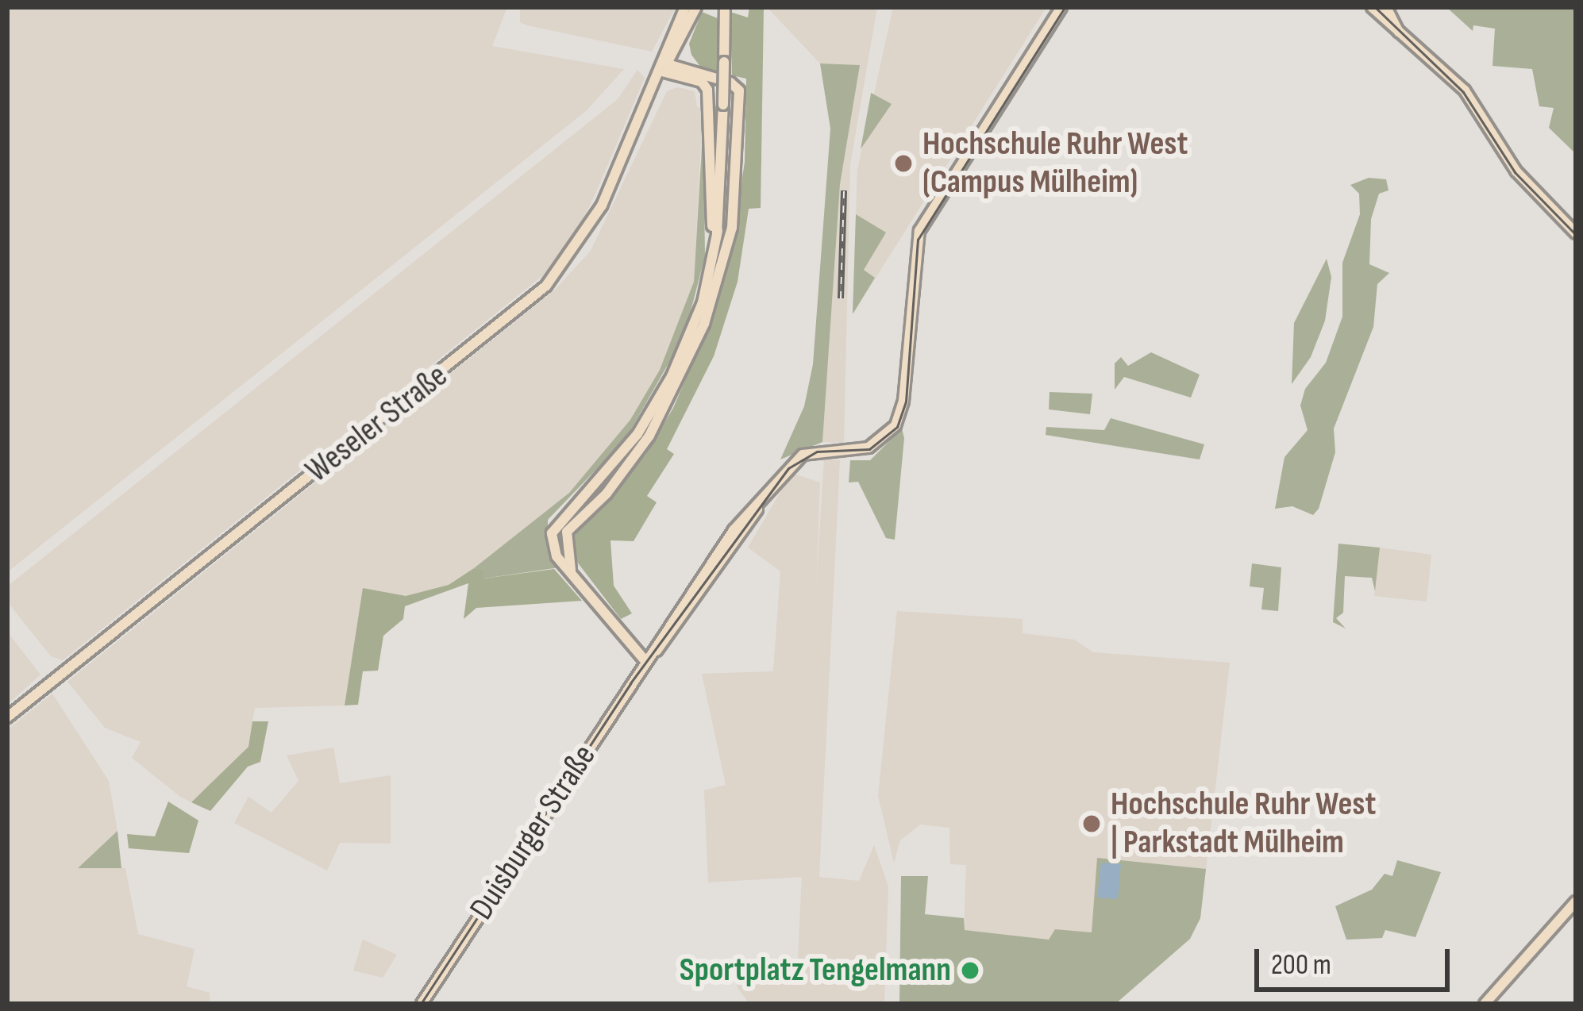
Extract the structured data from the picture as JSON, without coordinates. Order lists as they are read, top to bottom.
{
  "streets": {
    "main road": ["Weseler Straße", "Duisburger Straße"]
  },
  "places": ["Hochschule Ruhr West (Campus Mülheim)", "Hochschule Ruhr West | Parkstadt Mülheim", "Sportplatz Tengelmann"],
  "scale_bar": "200 m"
}
